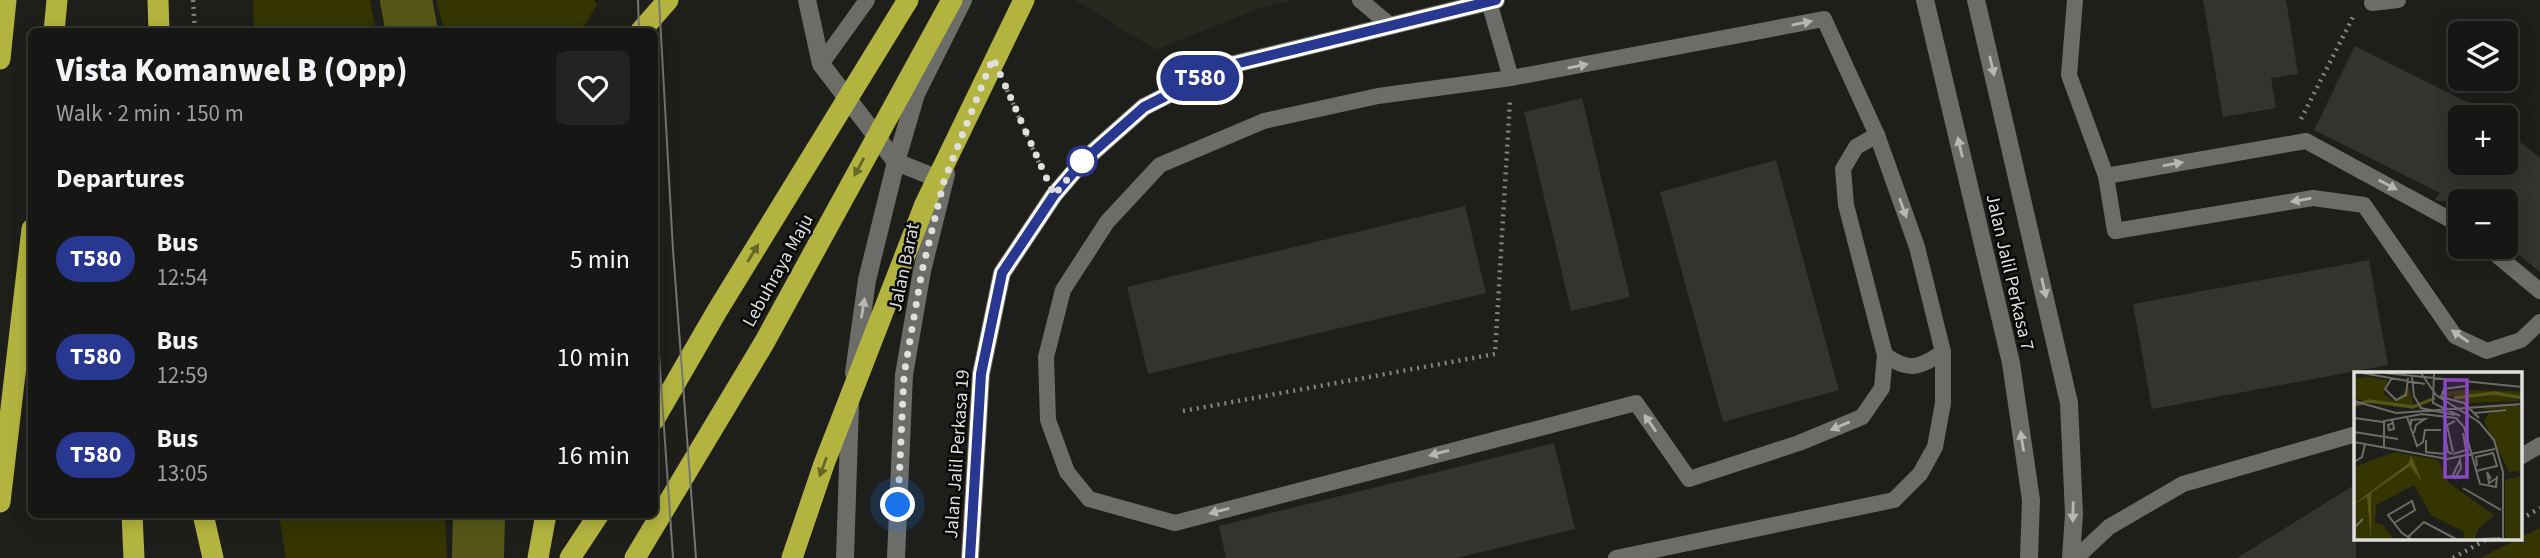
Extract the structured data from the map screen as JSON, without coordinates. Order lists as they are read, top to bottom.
{
  "streets": {
    "highway": ["Lebuhraya Maju"],
    "street": ["Jalan Barat", "Jalan Jalil Perkasa 7", "Jalan Jalil Perkasa 19"]
  },
  "lines": ["bus line T580"],
  "page": {
    "on_map": "T580",
    "map_buttons": ["+", "−"],
    "heading": [
      ["Vista Komanwel B (Opp)", "Walk · 2 min · 150 m"],
      "Departures"
    ],
    "list": [
      {
        "mark": "T580",
        "name": "Bus",
        "note": "12:54",
        "value": "5 min"
      },
      {
        "mark": "T580",
        "name": "Bus",
        "note": "12:59",
        "value": "10 min"
      },
      {
        "mark": "T580",
        "name": "Bus",
        "note": "13:05",
        "value": "16 min"
      }
    ]
  }
}
